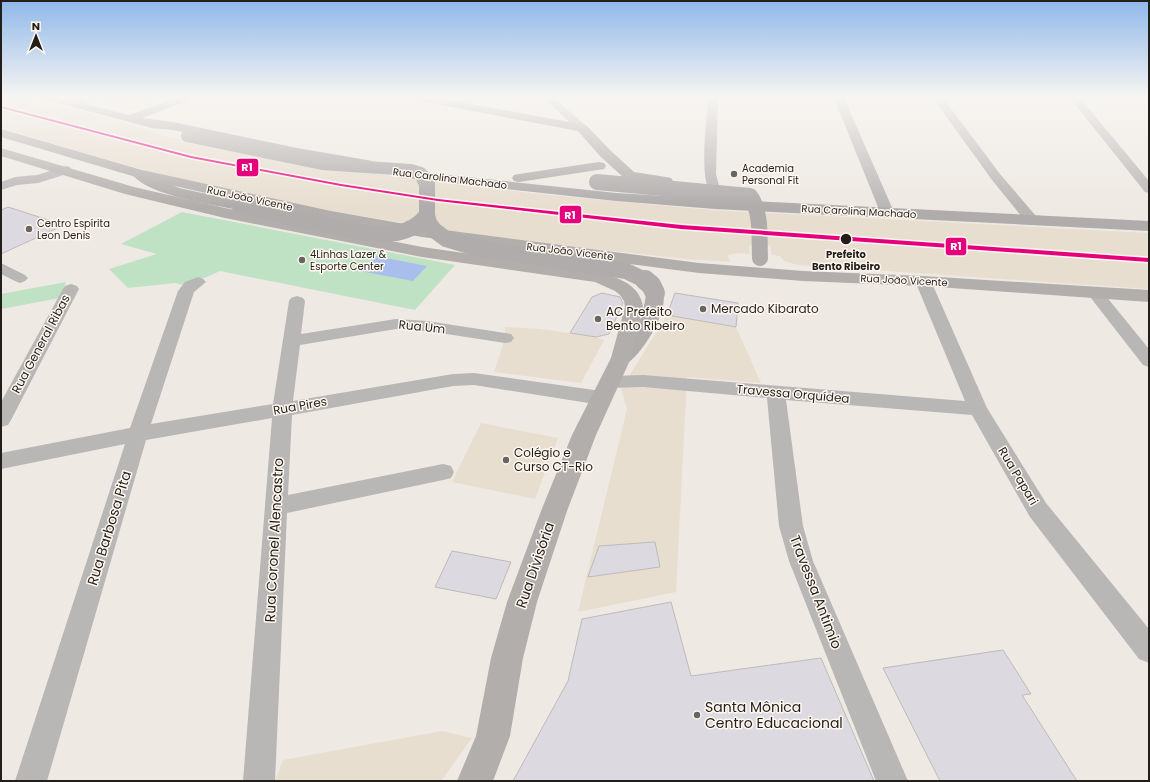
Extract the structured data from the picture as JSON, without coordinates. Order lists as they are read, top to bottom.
{
  "streets": {
    "main road": ["Rua Carolina Machado", "Rua João Vicente", "Rua Divisória"],
    "street": [
      "Rua Um",
      "Rua General Ribas",
      "Travessa Orquídea",
      "Rua Pires",
      "Rua Papari",
      "Rua Barbosa Pita",
      "Rua Coronel Alencastro",
      "Travessa Antimio"
    ]
  },
  "crossings": [
    ["Rua João Vicente", "Rua Papari"],
    ["Rua João Vicente", "Rua Divisória"],
    ["Rua Um", "Rua Coronel Alencastro"],
    ["Travessa Orquídea", "Rua Pires"],
    ["Travessa Orquídea", "Rua Papari"],
    ["Travessa Orquídea", "Rua Divisória"],
    ["Travessa Orquídea", "Travessa Antimio"],
    ["Rua Pires", "Rua Barbosa Pita"],
    ["Rua Pires", "Rua Coronel Alencastro"],
    ["Rua Pires", "Rua Divisória"]
  ],
  "places": [
    "Academia Personal Fit",
    "Centro Espírita Leon Denis",
    "Prefeito Bento Ribeiro",
    "4Linhas Lazer & Esporte Center",
    "Mercado Kibarato",
    "AC Prefeito Bento Ribeiro",
    "Colégio e Curso CT-Rio",
    "Santa Mônica Centro Educacional"
  ],
  "lines": ["transit line R1"],
  "north": "top"
}
